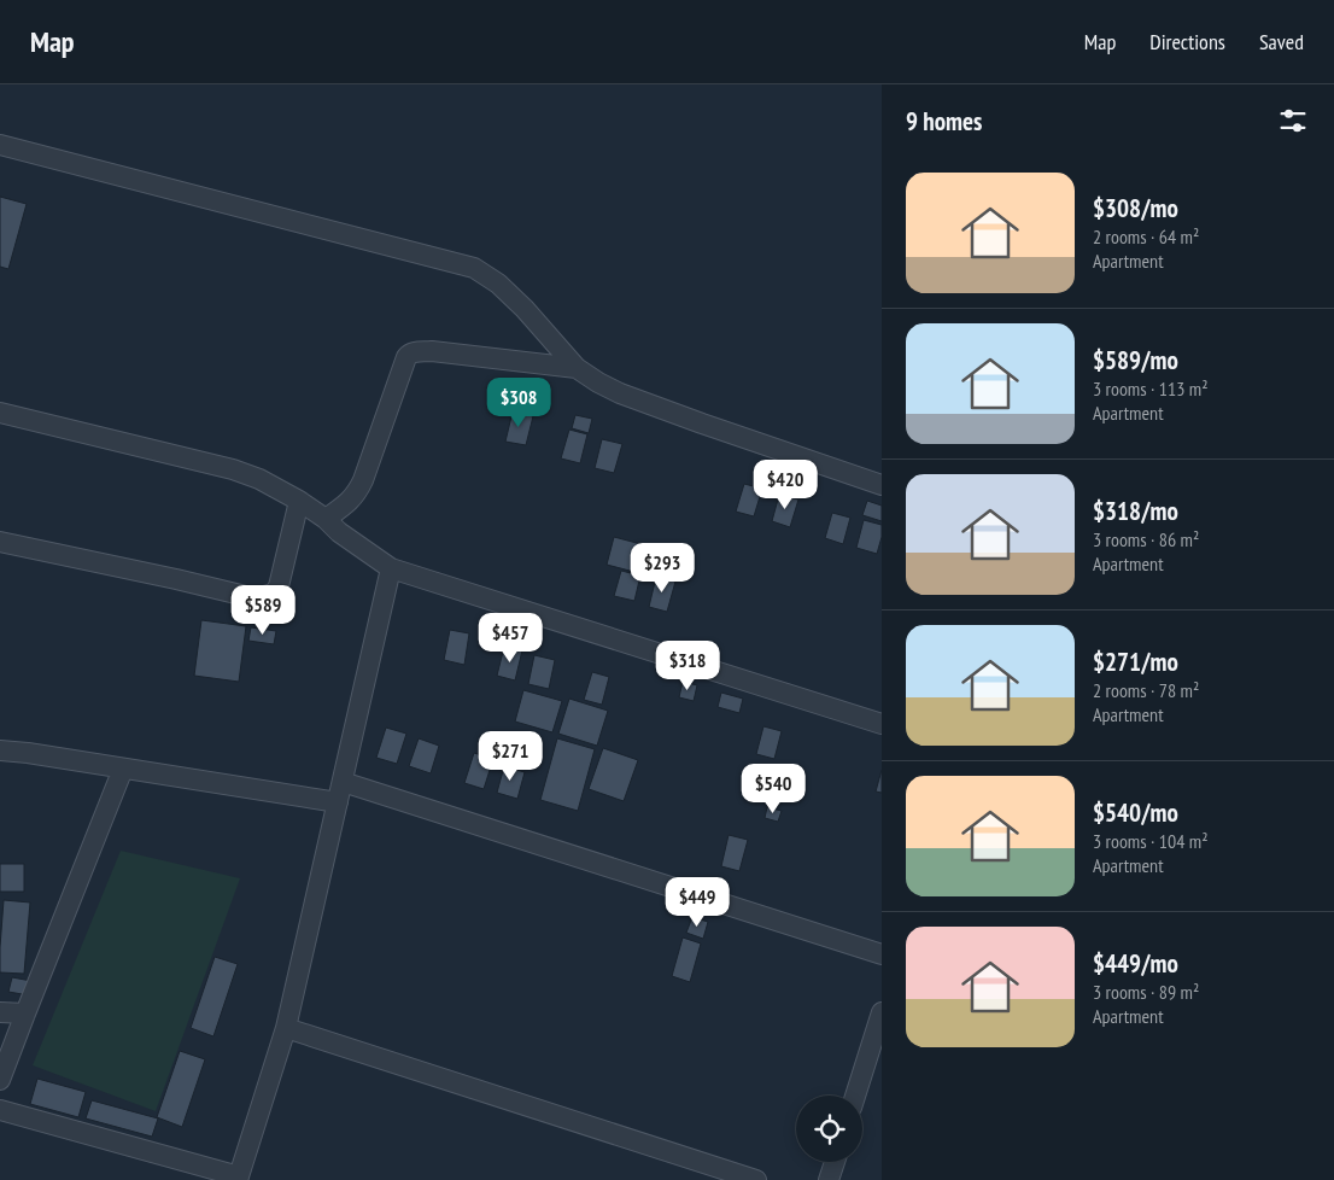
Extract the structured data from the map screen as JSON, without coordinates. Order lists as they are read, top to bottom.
{
  "page": {
    "header": "Map",
    "nav": ["Map", "Directions", "Saved"],
    "heading": "9 homes",
    "list": [
      {
        "name": "$308/mo",
        "note": "2 rooms · 64 m² · Apartment"
      },
      {
        "name": "$589/mo",
        "note": "3 rooms · 113 m² · Apartment"
      },
      {
        "name": "$318/mo",
        "note": "3 rooms · 86 m² · Apartment"
      },
      {
        "name": "$271/mo",
        "note": "2 rooms · 78 m² · Apartment"
      },
      {
        "name": "$540/mo",
        "note": "3 rooms · 104 m² · Apartment"
      },
      {
        "name": "$449/mo",
        "note": "3 rooms · 89 m² · Apartment"
      }
    ],
    "price": [
      "$308",
      "$420",
      "$293",
      "$589",
      "$457",
      "$318",
      "$271",
      "$540",
      "$449"
    ]
  }
}
